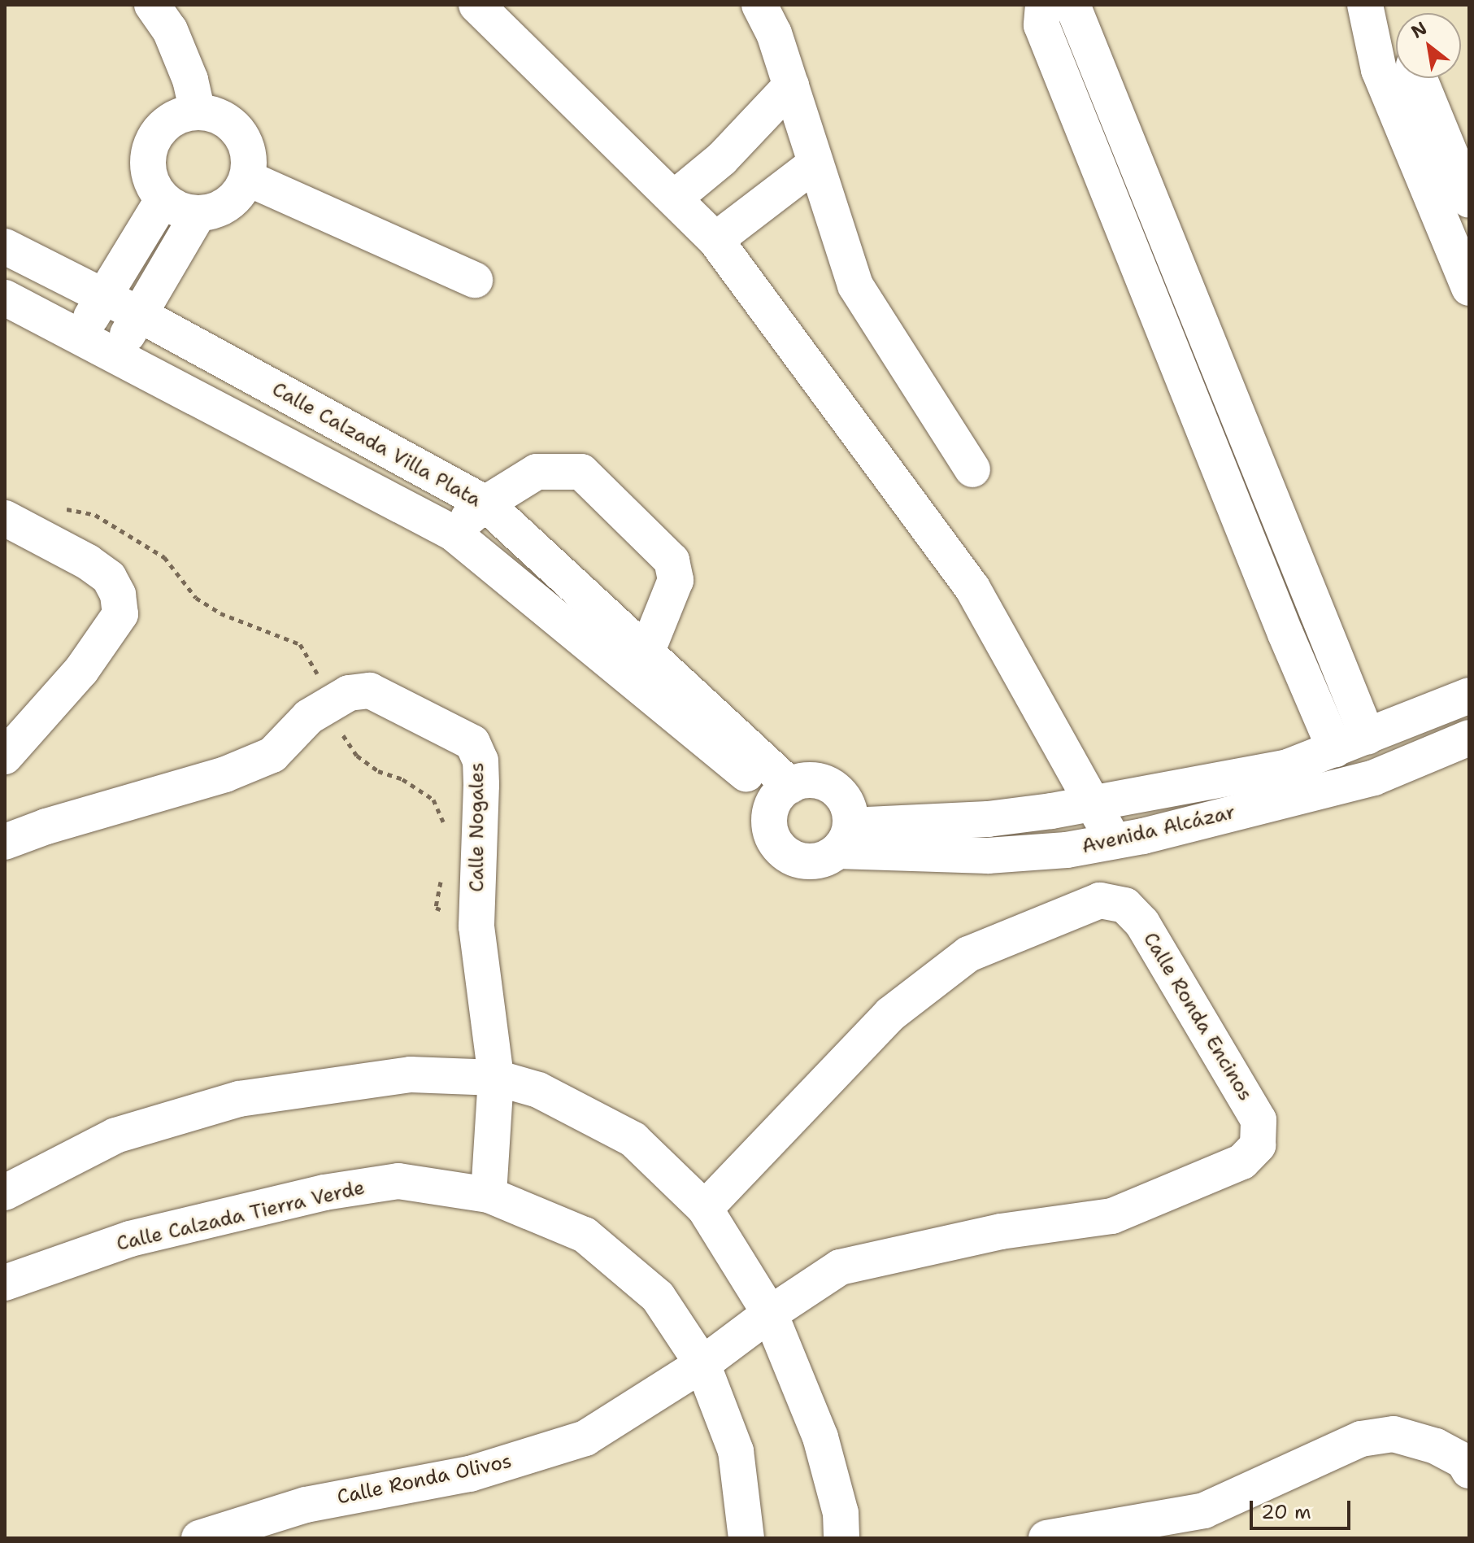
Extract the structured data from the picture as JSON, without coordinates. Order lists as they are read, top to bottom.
{
  "streets": {
    "street": [
      "Calle Calzada Villa Plata",
      "Calle Nogales",
      "Avenida Alcázar",
      "Calle Ronda Encinos",
      "Calle Calzada Tierra Verde",
      "Calle Ronda Olivos"
    ]
  },
  "crossings": [
    ["Calle Calzada Villa Plata", "Avenida Alcázar"],
    ["Calle Nogales", "Calle Calzada Tierra Verde"],
    ["Calle Ronda Encinos", "Calle Ronda Olivos"],
    ["Calle Calzada Tierra Verde", "Calle Ronda Olivos"]
  ],
  "scale_bar": "20 m",
  "north": "top left"
}
